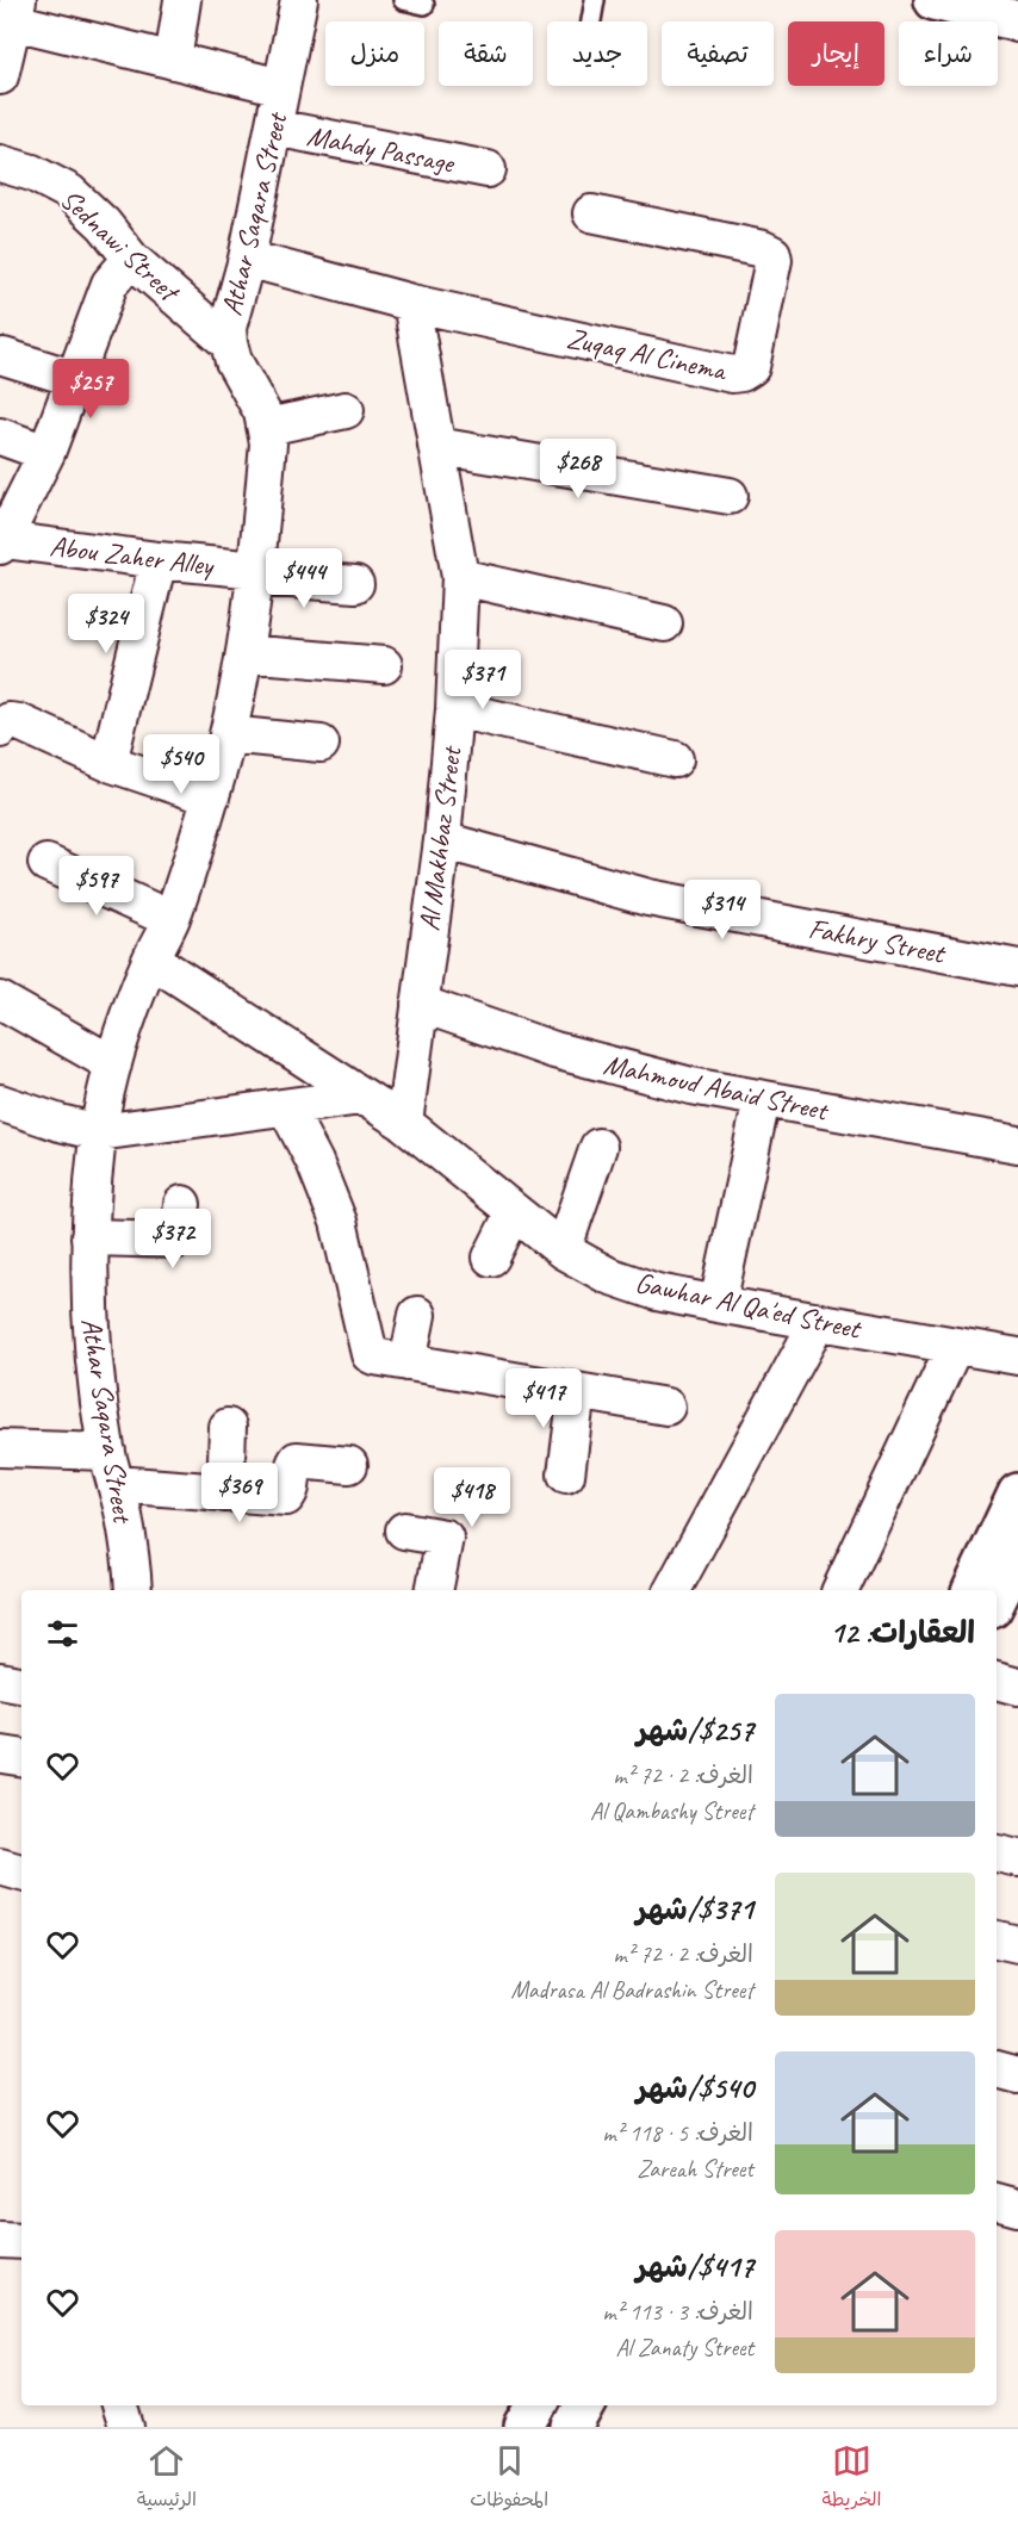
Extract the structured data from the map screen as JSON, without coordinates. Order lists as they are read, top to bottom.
{
  "streets": {
    "street": [
      "Mahdy Passage",
      "Athar Saqara Street",
      "Sednawi Street",
      "Zuqaq Al Cinema",
      "Abou Zaher Alley",
      "Al Makhbaz Street",
      "Fakhry Street",
      "Mahmoud Abaid Street",
      "Gawhar Al Qa'ed Street"
    ]
  },
  "crossings": [
    ["Mahdy Passage", "Athar Saqara Street"],
    ["Athar Saqara Street", "Sednawi Street"],
    ["Athar Saqara Street", "Zuqaq Al Cinema"],
    ["Athar Saqara Street", "Abou Zaher Alley"],
    ["Athar Saqara Street", "Gawhar Al Qa'ed Street"],
    ["Zuqaq Al Cinema", "Al Makhbaz Street"],
    ["Al Makhbaz Street", "Fakhry Street"],
    ["Al Makhbaz Street", "Mahmoud Abaid Street"],
    ["Al Makhbaz Street", "Gawhar Al Qa'ed Street"]
  ],
  "page": {
    "chip": [
      "شراء",
      "إيجار",
      "تصفية",
      "جديد",
      "شقة",
      "منزل"
    ],
    "price": [
      "$257",
      "$268",
      "$444",
      "$324",
      "$371",
      "$540",
      "$597",
      "$314",
      "$372",
      "$417",
      "$369",
      "$418"
    ],
    "heading": "العقارات: 12",
    "list": [
      {
        "name": "$257/شهر",
        "note": "الغرف: 2 · 72 m² · Al Qambashy Street"
      },
      {
        "name": "$371/شهر",
        "note": "الغرف: 2 · 72 m² · Madrasa Al Badrashin Street"
      },
      {
        "name": "$540/شهر",
        "note": "الغرف: 5 · 118 m² · Zareah Street"
      },
      {
        "name": "$417/شهر",
        "note": "الغرف: 3 · 113 m² · Al Zanaty Street"
      }
    ],
    "tabs": ["الخريطة", "المحفوظات", "الرئيسية"]
  }
}
